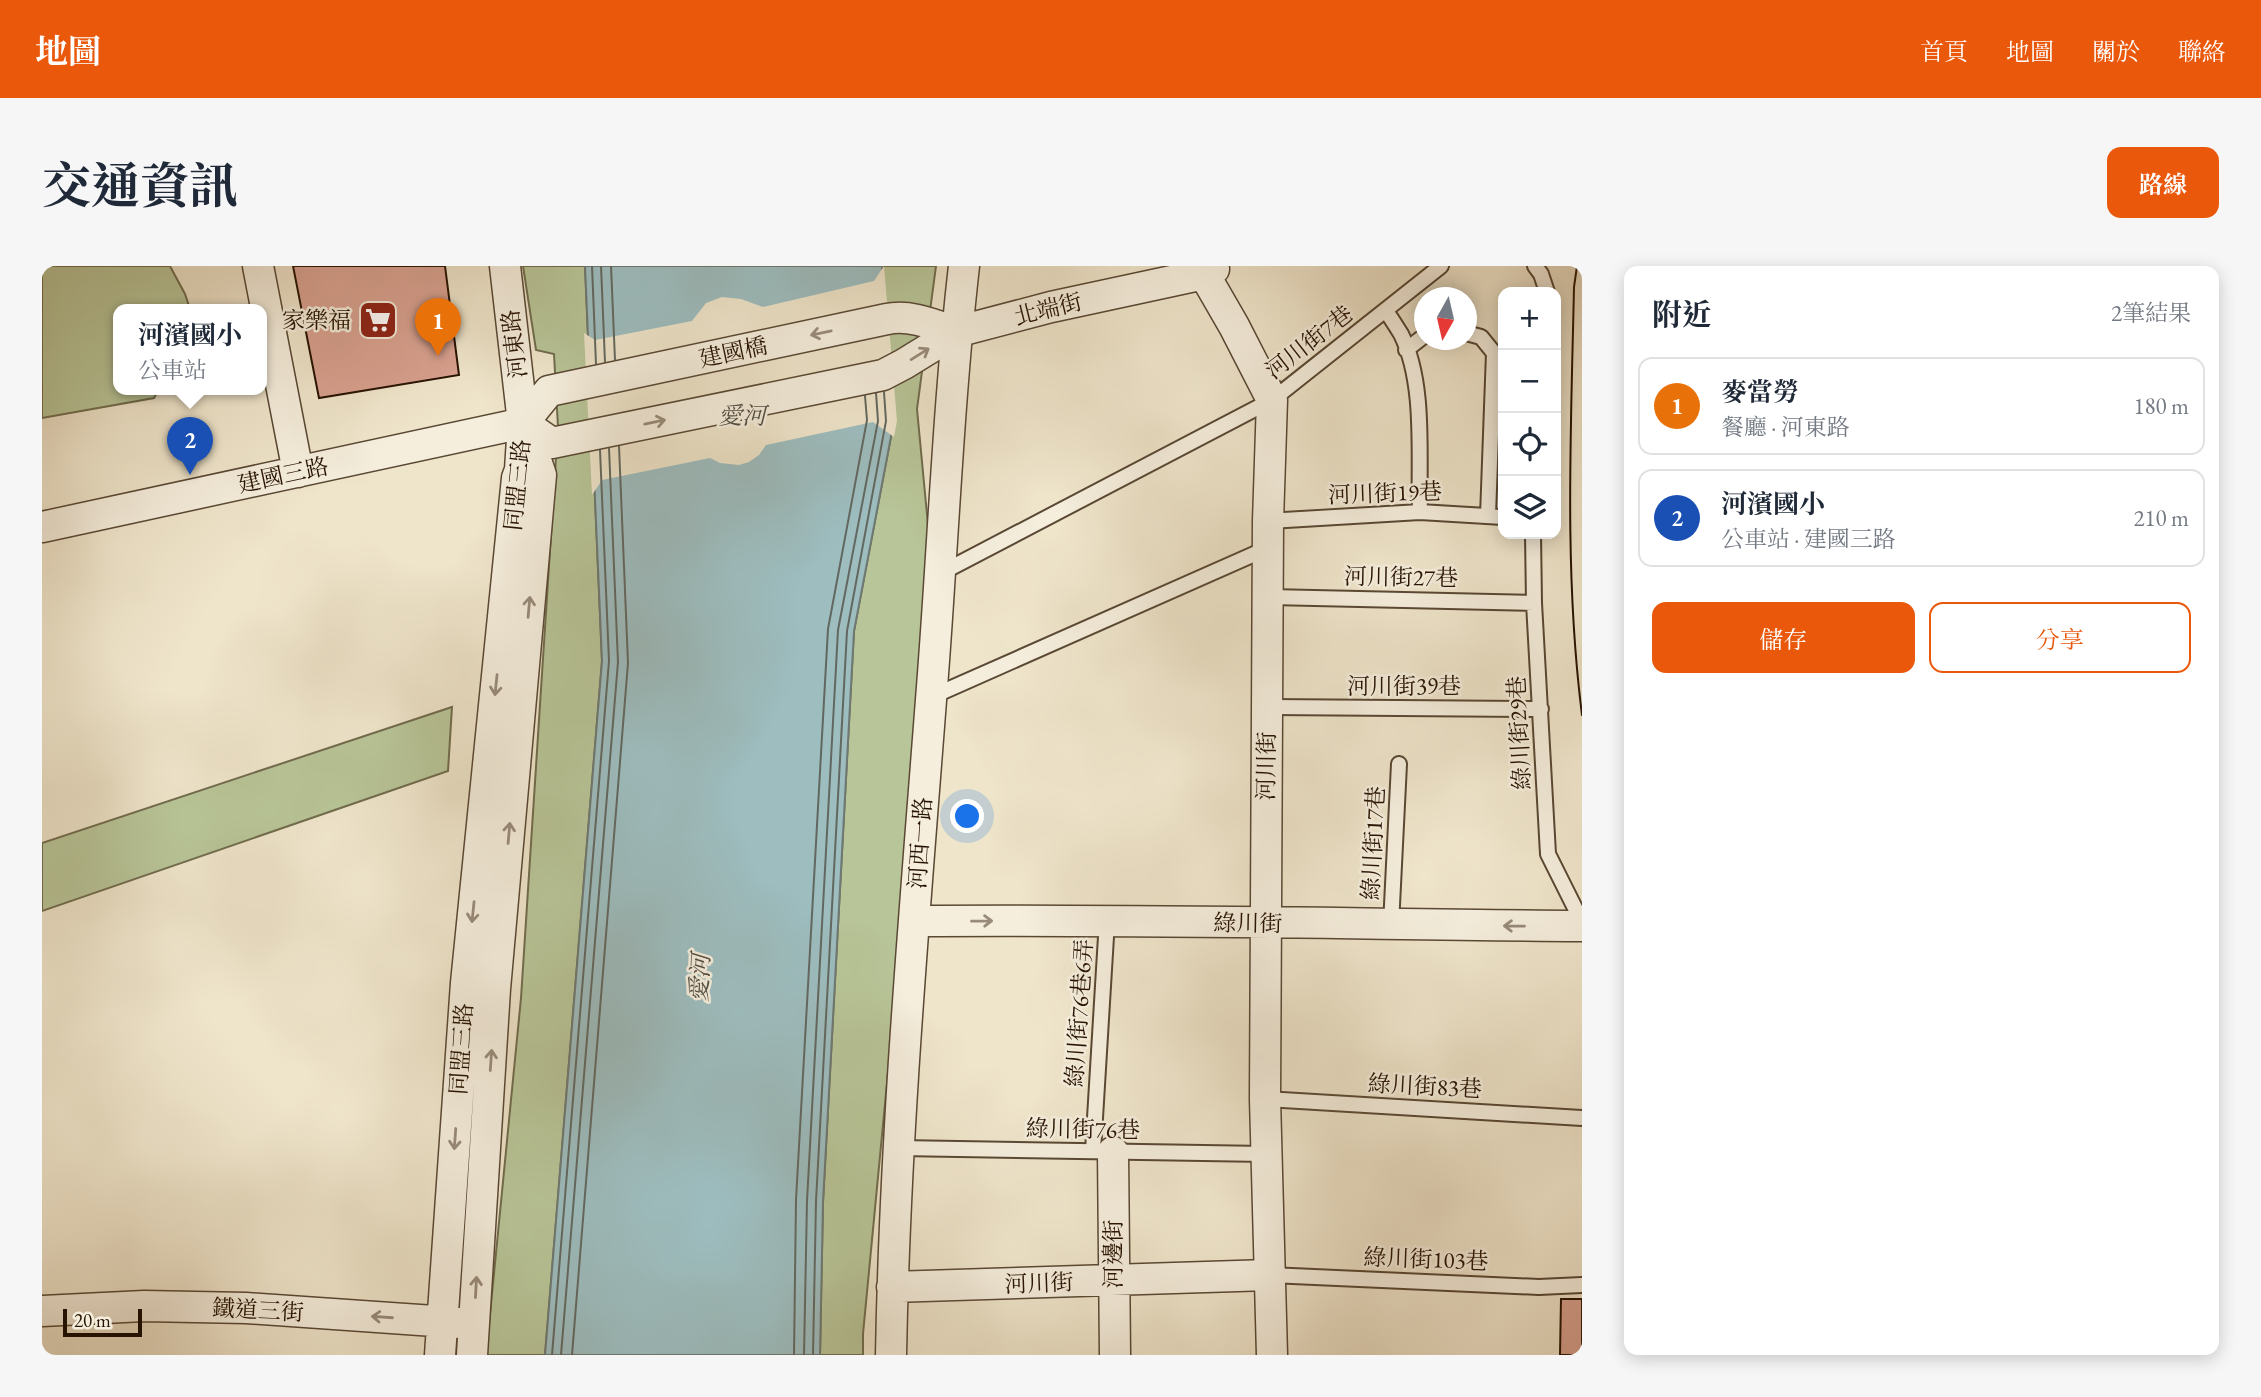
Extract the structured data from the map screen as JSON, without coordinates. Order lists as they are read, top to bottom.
{
  "streets": {
    "street": [
      "北端街",
      "河東路",
      "建國橋",
      "建國三路",
      "同盟三路",
      "河川街",
      "河西一路",
      "綠川街",
      "河邊街",
      "鐵道三街"
    ],
    "lane": [
      "河川街7巷",
      "河川街19巷",
      "河川街27巷",
      "河川街39巷",
      "綠川街29巷",
      "綠川街17巷",
      "綠川街76巷6弄",
      "綠川街83巷",
      "綠川街76巷",
      "綠川街103巷"
    ]
  },
  "crossings": [
    ["北端街", "建國橋"],
    ["北端街", "河川街"],
    ["北端街", "河西一路"],
    ["河川街7巷", "河川街"],
    ["河川街7巷", "河西一路"],
    ["河東路", "建國橋"],
    ["河東路", "建國三路"],
    ["河東路", "同盟三路"],
    ["建國橋", "建國三路"],
    ["建國橋", "同盟三路"],
    ["建國橋", "河西一路"],
    ["建國三路", "同盟三路"],
    ["同盟三路", "鐵道三街"],
    ["河川街19巷", "河川街"],
    ["河川街27巷", "綠川街29巷"],
    ["河川街27巷", "河川街"],
    ["河川街39巷", "綠川街29巷"],
    ["河川街39巷", "河川街"],
    ["綠川街29巷", "綠川街"],
    ["河川街", "河西一路"],
    ["河川街", "綠川街"],
    ["河川街", "綠川街83巷"],
    ["河川街", "綠川街76巷"],
    ["河川街", "河邊街"],
    ["河川街", "綠川街103巷"],
    ["河西一路", "綠川街"],
    ["河西一路", "綠川街76巷"],
    ["綠川街17巷", "綠川街"],
    ["綠川街", "綠川街76巷6弄"],
    ["綠川街76巷6弄", "綠川街76巷"],
    ["綠川街76巷6弄", "河邊街"],
    ["綠川街76巷", "河邊街"]
  ],
  "one_way": ["鐵道三街"],
  "water": ["愛河"],
  "places": {
    "supermarket": ["家樂福"]
  },
  "scale_bar": "20 m",
  "north": "bottom",
  "page": {
    "header": "地圖",
    "nav": [
      "首頁",
      "地圖",
      "關於",
      "聯絡"
    ],
    "title": "交通資訊",
    "buttons": [
      "路線",
      ["儲存", "分享"]
    ],
    "heading": ["附近", "2筆結果"],
    "map_buttons": ["+", "−"],
    "pins": ["1", "2"],
    "popup": ["河濱國小", "公車站"],
    "list": [
      {
        "mark": "1",
        "name": "麥當勞",
        "note": "餐廳 · 河東路",
        "value": "180 m"
      },
      {
        "mark": "2",
        "name": "河濱國小",
        "note": "公車站 · 建國三路",
        "value": "210 m"
      }
    ],
    "scale": "20 m"
  }
}
